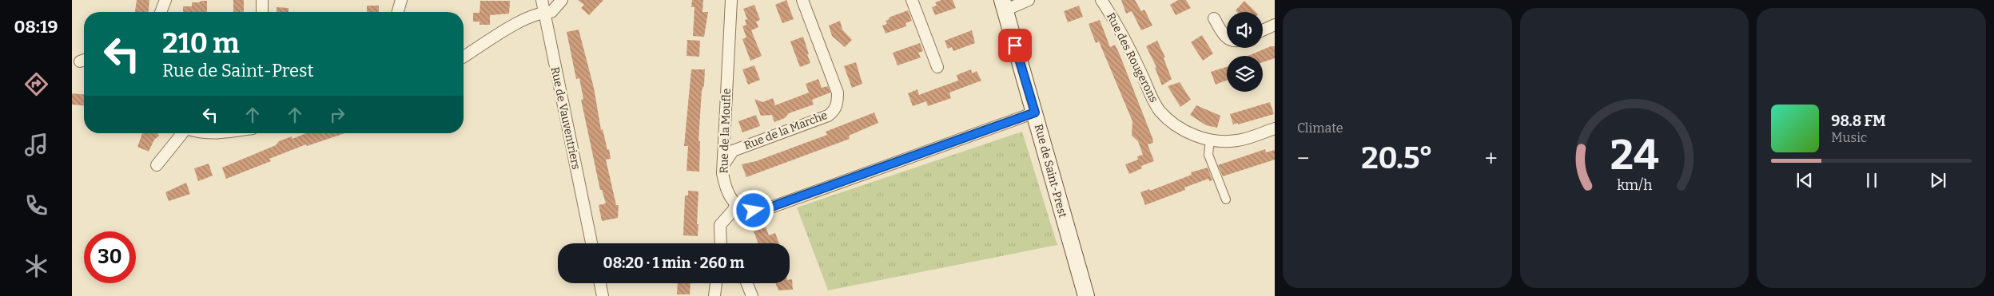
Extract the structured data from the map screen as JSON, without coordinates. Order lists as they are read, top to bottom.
{
  "streets": {
    "main road": ["Rue de Saint-Prest"],
    "street": [
      "Rue des Rougerons",
      "Rue de Vauventriers",
      "Rue de la Marche",
      "Rue de la Moufle"
    ]
  },
  "crossings": [
    ["Rue de la Marche", "Rue de la Moufle"]
  ],
  "page": {
    "tabs": "08:19",
    "tile": "Climate",
    "turn": ["210 m", "Rue de Saint-Prest"],
    "song": ["98.8 FM", "Music"],
    "heat": ["−", "20.5°", "+"],
    "limit": "30",
    "trip": "08:20 · 1 min · 260 m",
    "gauge": ["24", "km/h"]
  }
}
